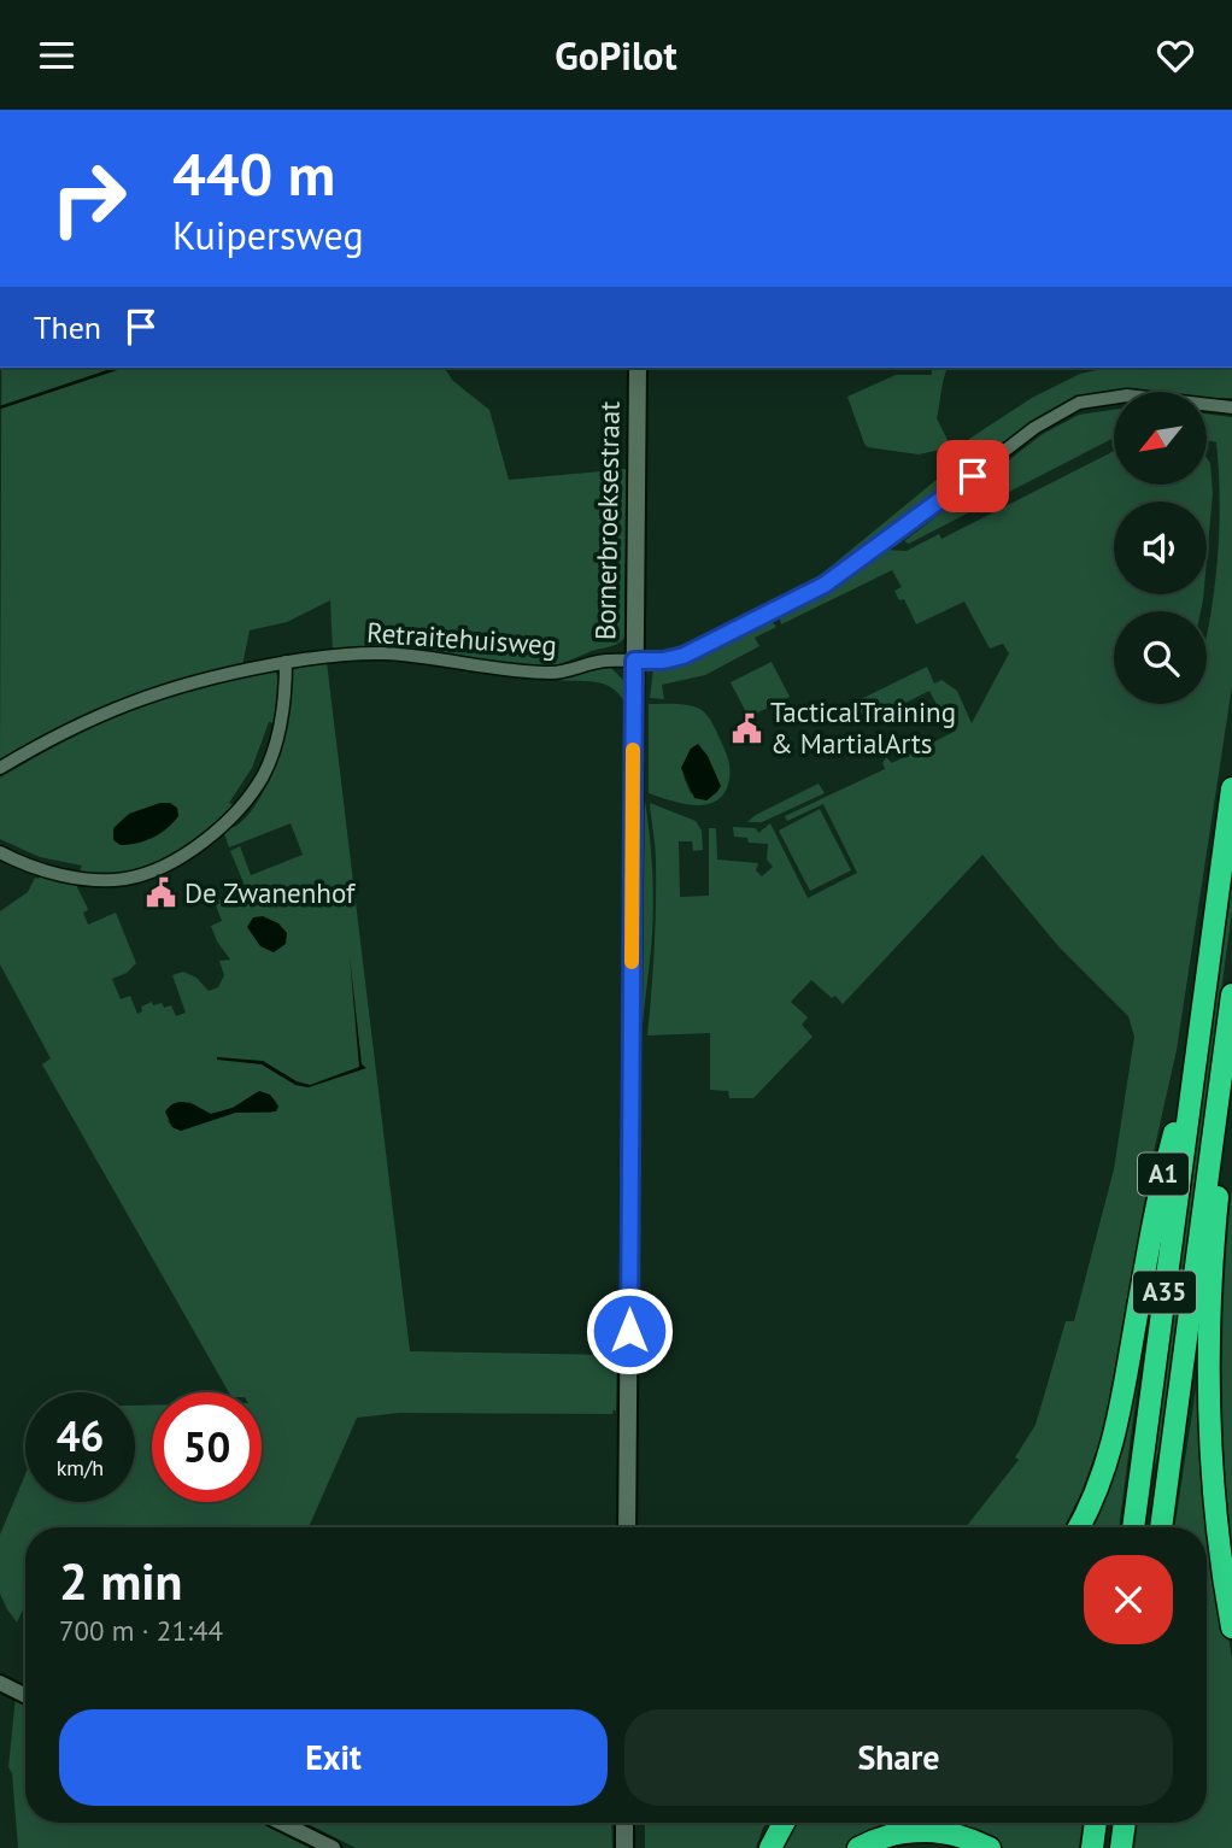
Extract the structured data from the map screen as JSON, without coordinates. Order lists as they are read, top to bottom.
{
  "streets": {
    "highway": ["A1", "A35"],
    "main road": ["Bornerbroeksestraat"],
    "street": ["Retraitehuisweg"]
  },
  "crossings": [
    ["Bornerbroeksestraat", "Retraitehuisweg"],
    ["A1", "A35"]
  ],
  "places": {
    "public building": ["TacticalTraining & MartialArts", "De Zwanenhof"]
  },
  "north": "bottom left",
  "page": {
    "header": "GoPilot",
    "turn": ["440 m", "Kuipersweg"],
    "then": "Then",
    "speed": "46 km/h",
    "limit": "50",
    "heading": ["2 min", "700 m · 21:44"],
    "buttons": ["Exit", "Share"]
  }
}
